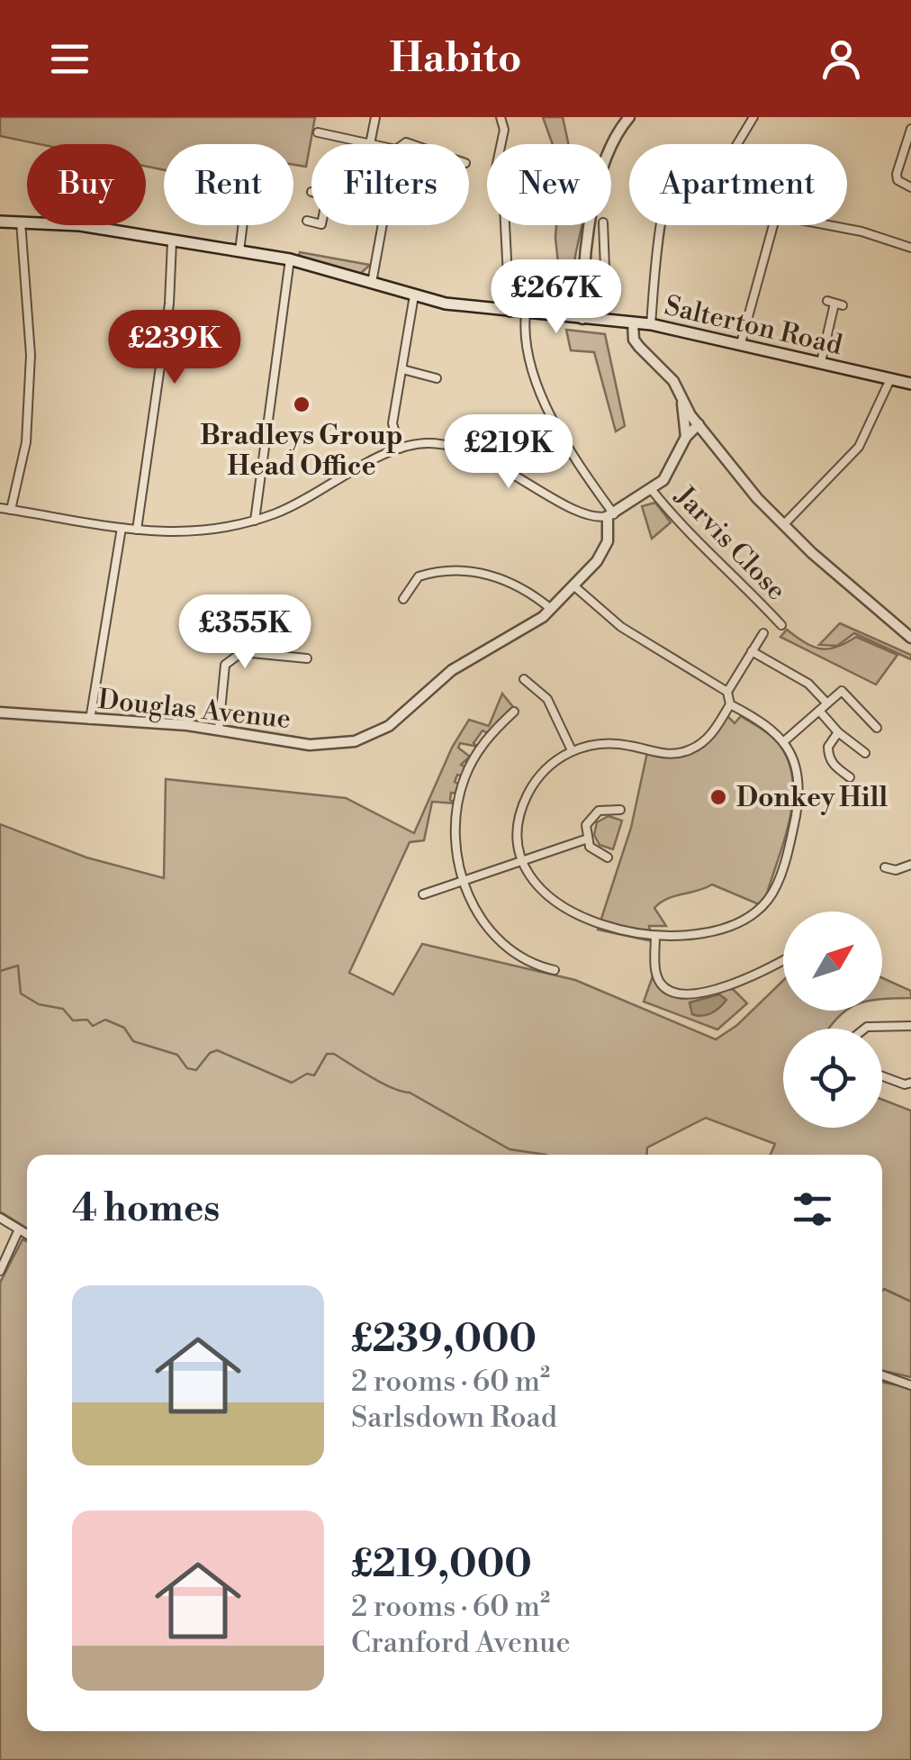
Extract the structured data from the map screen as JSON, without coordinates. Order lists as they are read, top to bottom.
{
  "streets": {
    "main road": ["Salterton Road"],
    "street": ["Jarvis Close", "Douglas Avenue"]
  },
  "places": ["Bradleys Group Head Office", "Donkey Hill"],
  "north": "top right",
  "page": {
    "header": "Habito",
    "chip": [
      "Buy",
      "Rent",
      "Filters",
      "New",
      "Apartment"
    ],
    "price": [
      "£267K",
      "£239K",
      "£219K",
      "£355K"
    ],
    "heading": "4 homes",
    "list": [
      {
        "name": "£239,000",
        "note": "2 rooms · 60 m² · Sarlsdown Road"
      },
      {
        "name": "£219,000",
        "note": "2 rooms · 60 m² · Cranford Avenue"
      }
    ]
  }
}
